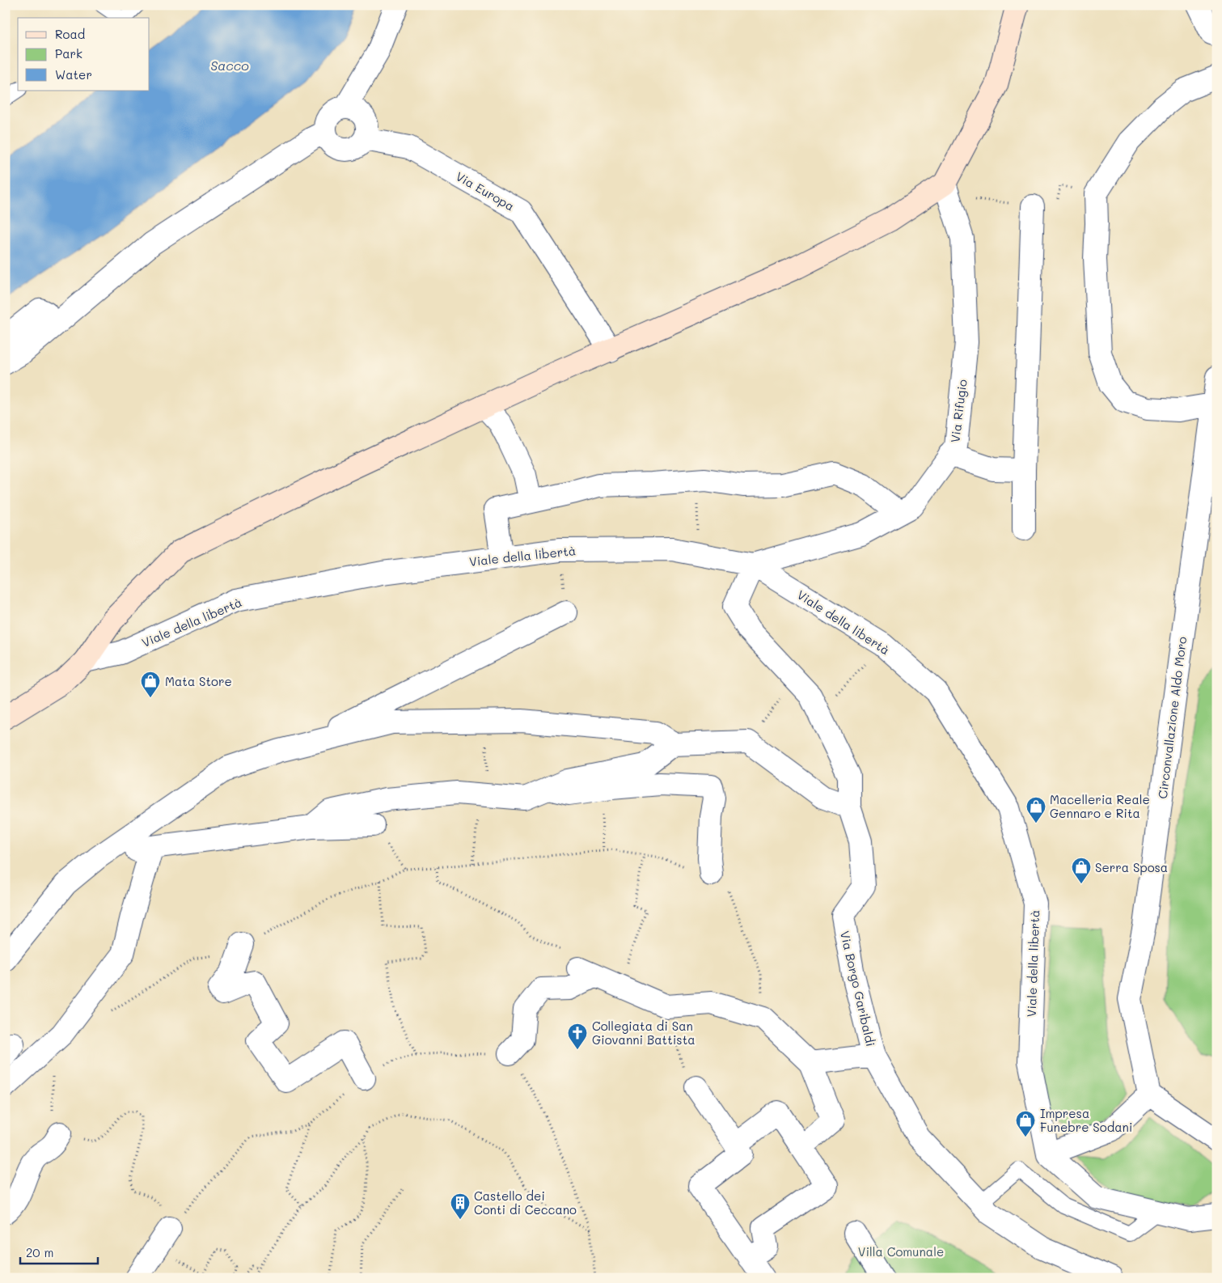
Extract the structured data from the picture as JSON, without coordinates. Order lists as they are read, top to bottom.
{
  "streets": {
    "street": [
      "Via Europa",
      "Via Rifugio",
      "Viale della libertà",
      "Circonvallazione Aldo Moro",
      "Via Borgo Garibaldi"
    ]
  },
  "crossings": [
    ["Via Rifugio", "Viale della libertà"],
    ["Via Rifugio", "Via Borgo Garibaldi"],
    ["Viale della libertà", "Via Borgo Garibaldi"]
  ],
  "water": ["Sacco"],
  "parks": ["Villa Comunale"],
  "places": {
    "shop": [
      "Mata Store",
      "Macelleria Reale Gennaro e Rita",
      "Serra Sposa",
      "Impresa Funebre Sodani"
    ],
    "church": ["Collegiata di San Giovanni Battista"],
    "building": ["Castello dei Conti di Ceccano"]
  },
  "legend": ["Road", "Park", "Water"],
  "scale_bar": "20 m"
}
